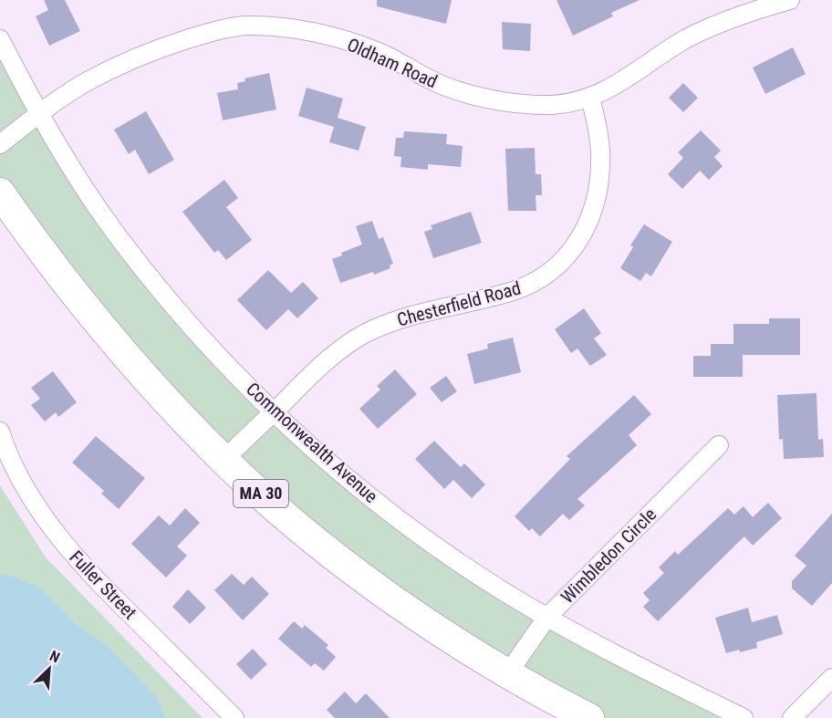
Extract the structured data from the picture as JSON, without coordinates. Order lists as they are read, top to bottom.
{
  "streets": {
    "main road": ["MA 30"],
    "street": [
      "Oldham Road",
      "Chesterfield Road",
      "Commonwealth Avenue",
      "Wimbledon Circle",
      "Fuller Street"
    ]
  },
  "crossings": [
    ["Oldham Road", "Chesterfield Road"],
    ["Oldham Road", "Commonwealth Avenue"],
    ["Chesterfield Road", "Commonwealth Avenue"],
    ["Chesterfield Road", "MA 30"],
    ["Commonwealth Avenue", "Wimbledon Circle"],
    ["MA 30", "Wimbledon Circle"]
  ],
  "north": "top right"
}
